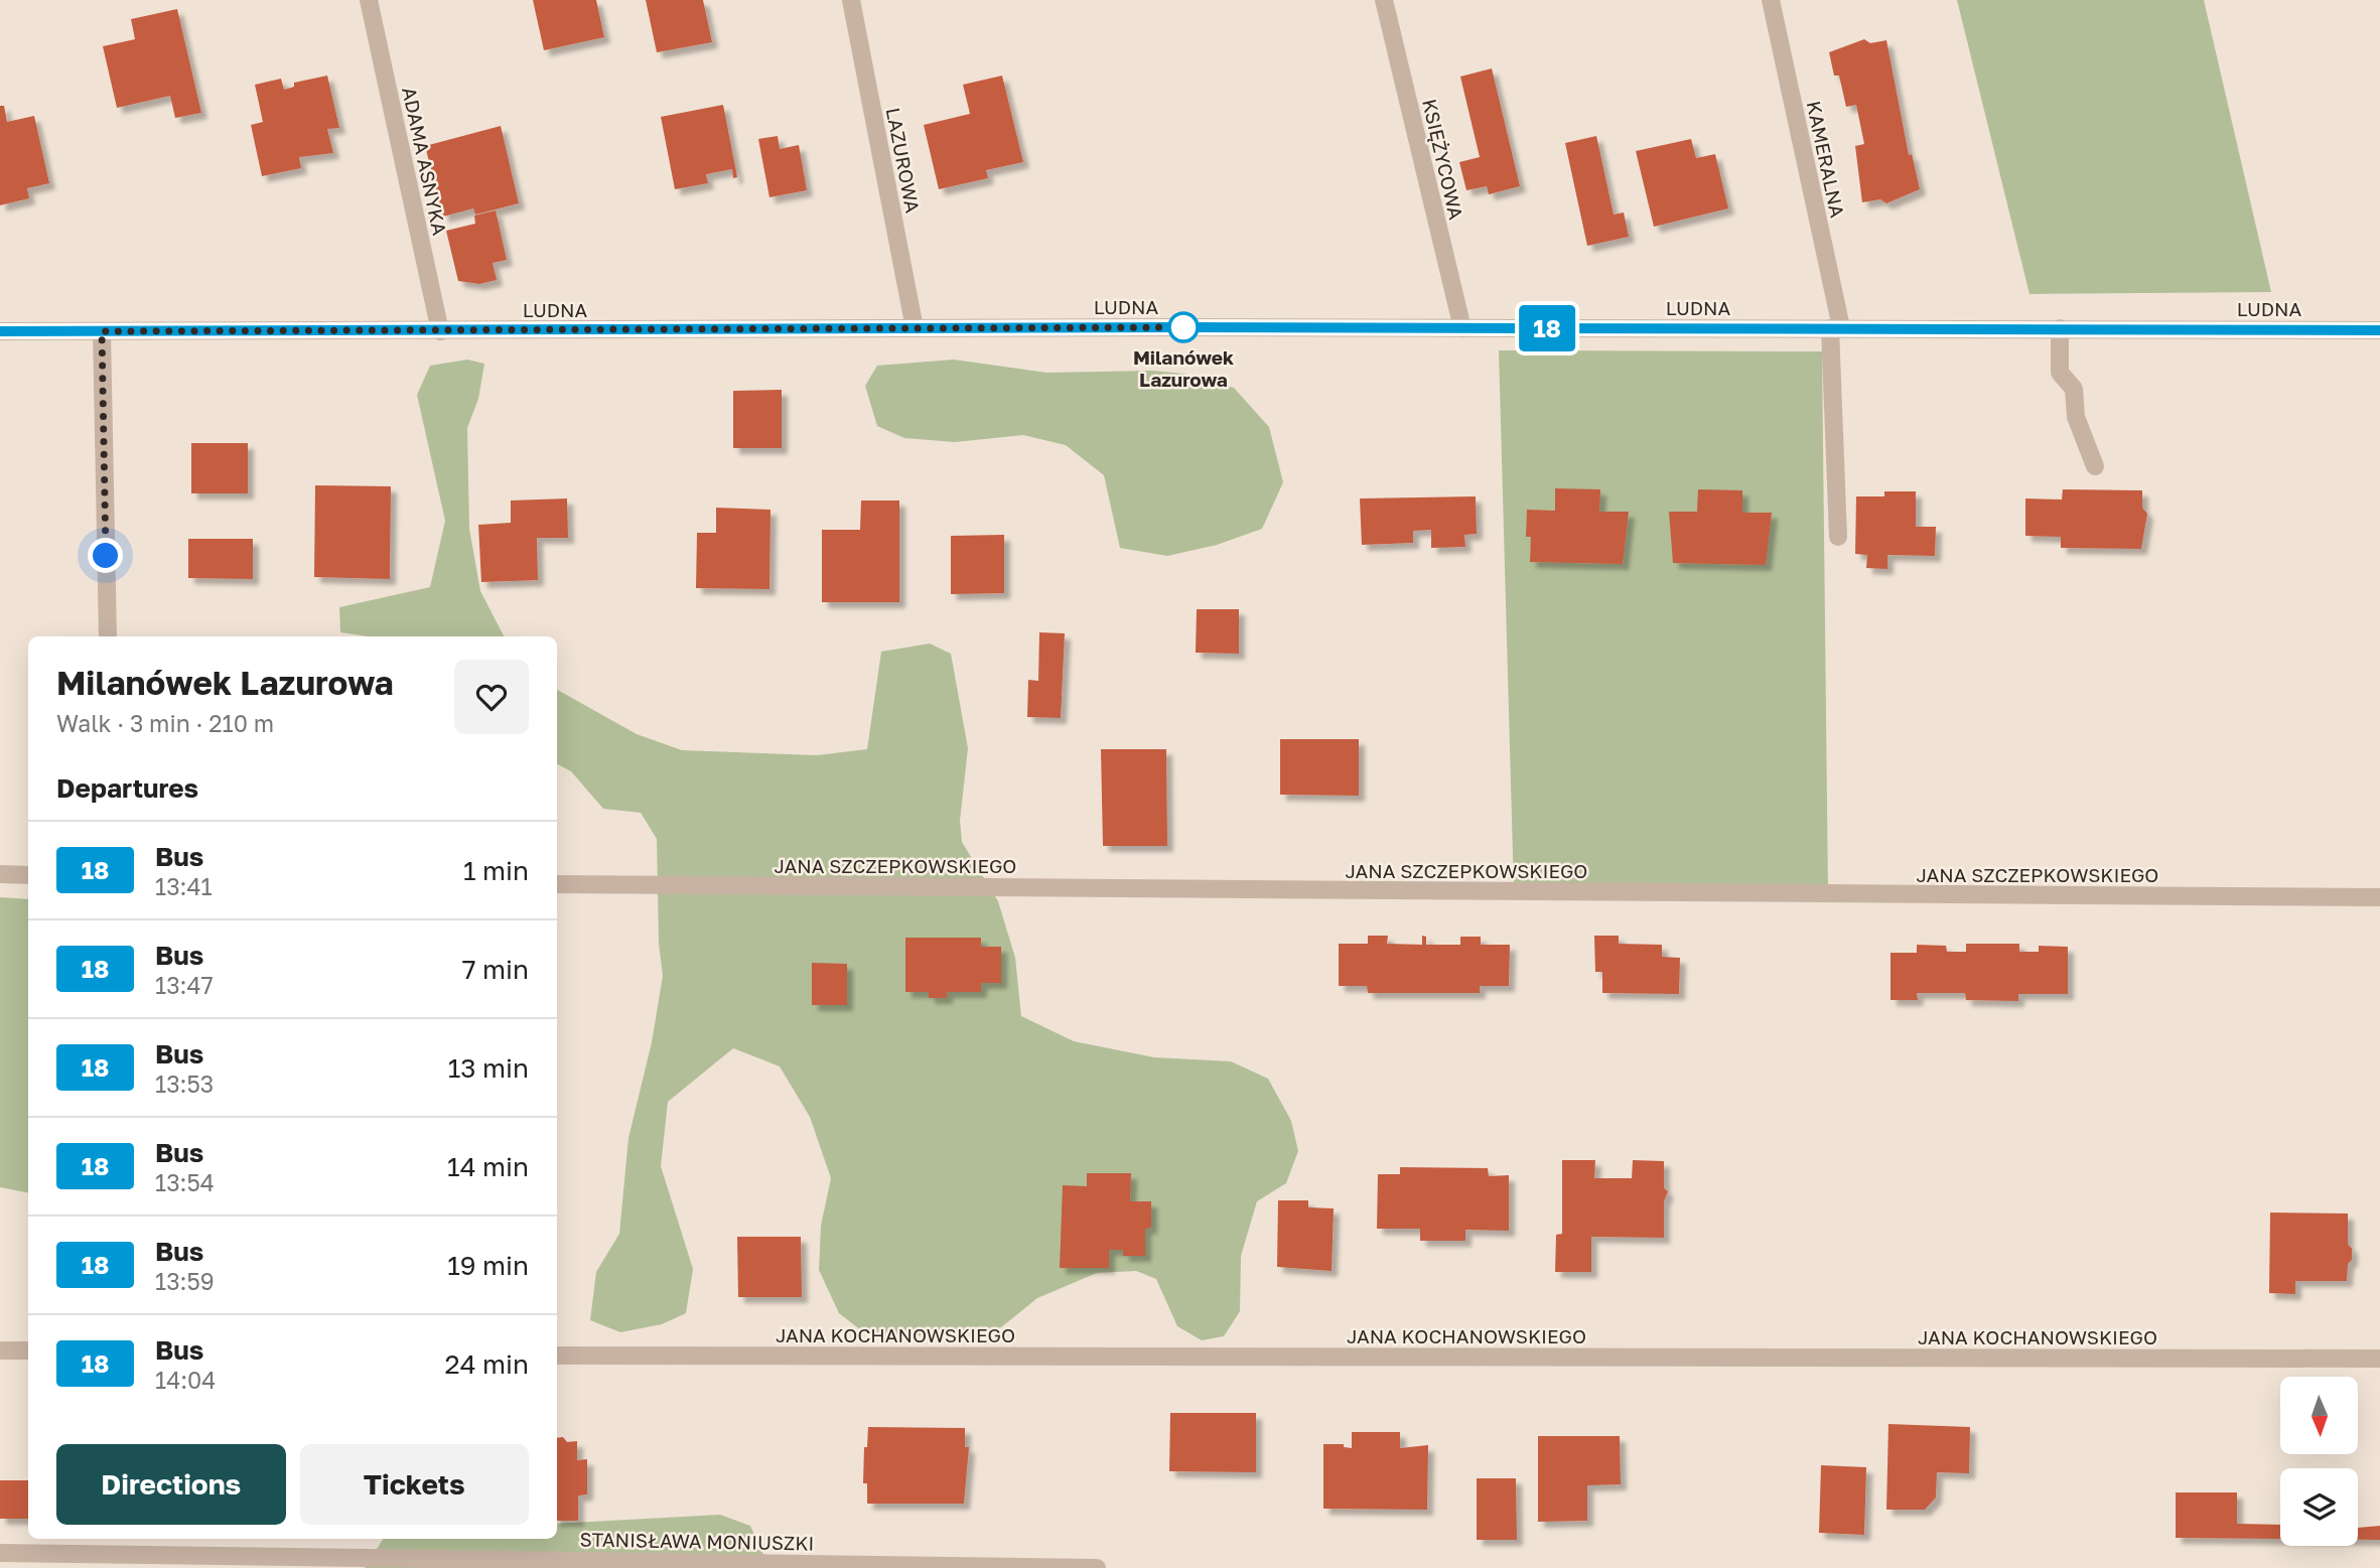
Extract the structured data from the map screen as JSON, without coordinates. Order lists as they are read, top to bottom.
{
  "streets": {
    "street": [
      "KSIĘŻYCOWA",
      "KAMERALNA",
      "LAZUROWA",
      "ADAMA ASNYKA",
      "LUDNA",
      "JANA SZCZEPKOWSKIEGO",
      "JANA KOCHANOWSKIEGO",
      "STANISŁAWA MONIUSZKI"
    ]
  },
  "crossings": [
    ["KSIĘŻYCOWA", "LUDNA"],
    ["KAMERALNA", "LUDNA"],
    ["LAZUROWA", "LUDNA"],
    ["ADAMA ASNYKA", "LUDNA"]
  ],
  "places": ["Milanówek Lazurowa"],
  "lines": ["bus line 18"],
  "north": "bottom",
  "page": {
    "on_map": "18",
    "heading": [
      ["Milanówek Lazurowa", "Walk · 3 min · 210 m"],
      "Departures"
    ],
    "list": [
      {
        "mark": "18",
        "name": "Bus",
        "note": "13:41",
        "value": "1 min"
      },
      {
        "mark": "18",
        "name": "Bus",
        "note": "13:47",
        "value": "7 min"
      },
      {
        "mark": "18",
        "name": "Bus",
        "note": "13:53",
        "value": "13 min"
      },
      {
        "mark": "18",
        "name": "Bus",
        "note": "13:54",
        "value": "14 min"
      },
      {
        "mark": "18",
        "name": "Bus",
        "note": "13:59",
        "value": "19 min"
      },
      {
        "mark": "18",
        "name": "Bus",
        "note": "14:04",
        "value": "24 min"
      }
    ],
    "buttons": ["Directions", "Tickets"]
  }
}
